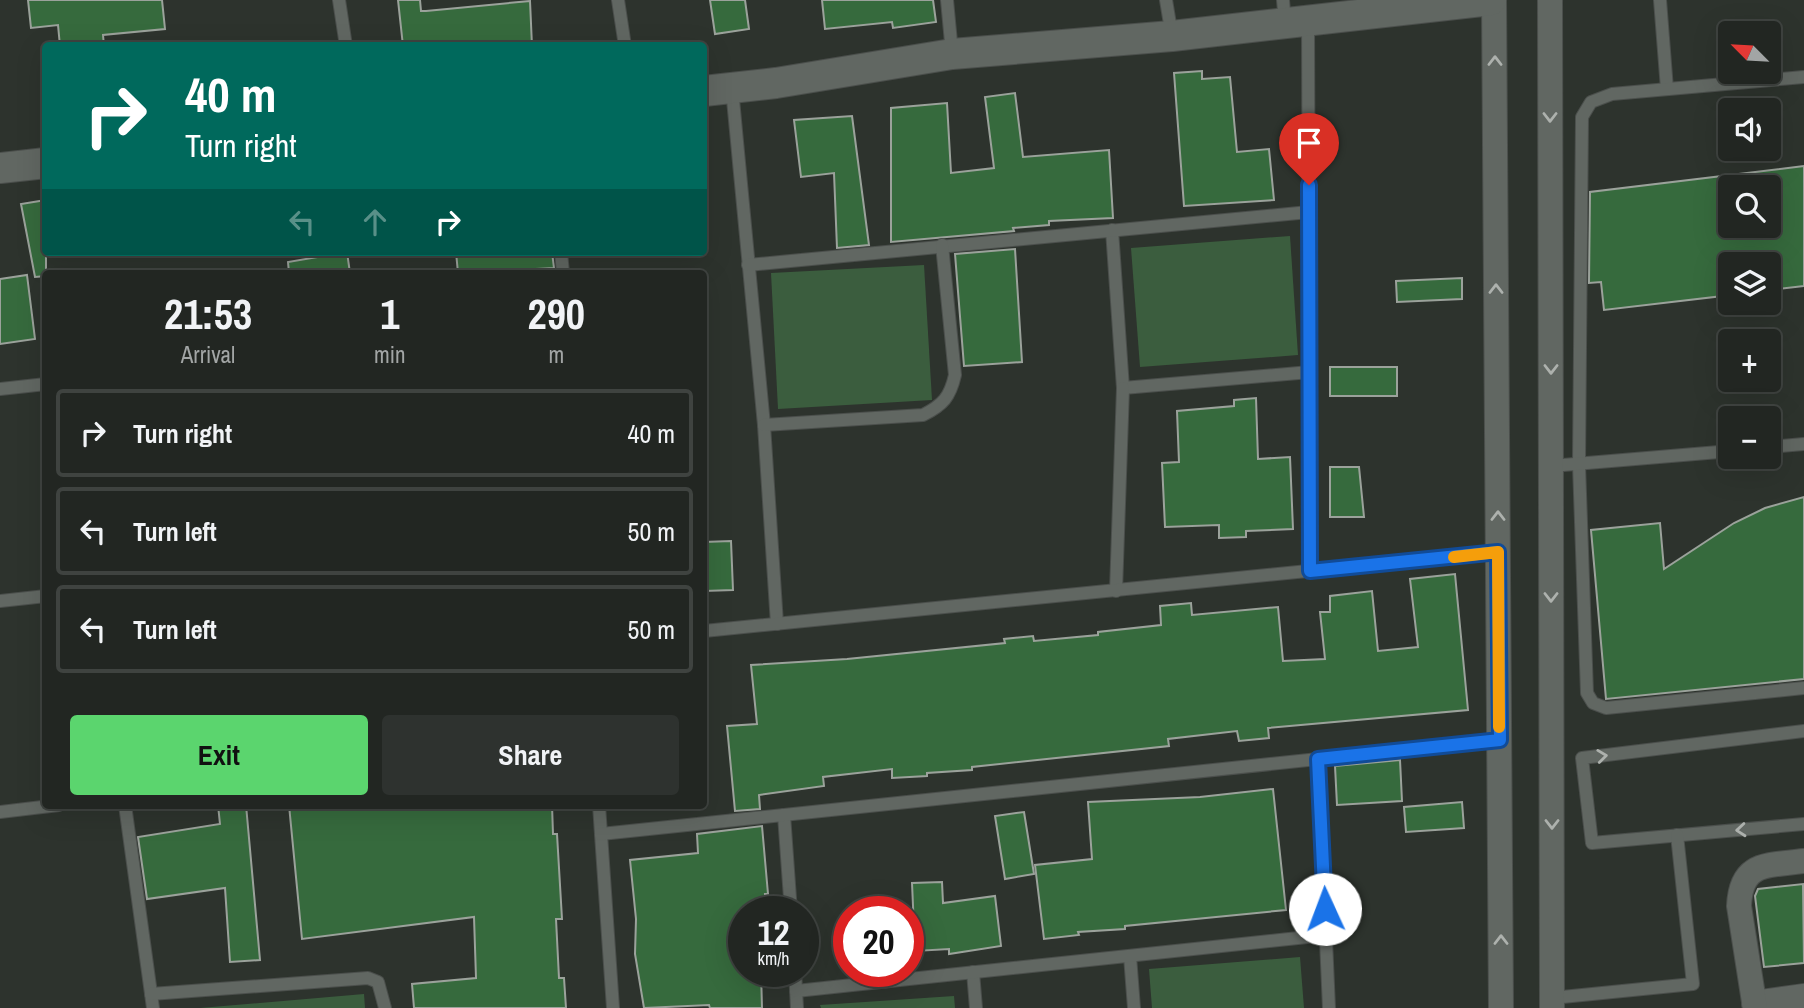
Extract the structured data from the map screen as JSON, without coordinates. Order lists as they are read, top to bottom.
{
  "north": "top left",
  "page": {
    "map_buttons": ["+", "−"],
    "turn": ["40 m", "Turn right"],
    "eta": [
      "21:53",
      "Arrival",
      "1",
      "min",
      "290",
      "m"
    ],
    "list": [
      {
        "name": "Turn right",
        "value": "40 m"
      },
      {
        "name": "Turn left",
        "value": "50 m"
      },
      {
        "name": "Turn left",
        "value": "50 m"
      }
    ],
    "buttons": ["Exit", "Share"],
    "speed": "12 km/h",
    "limit": "20"
  }
}
